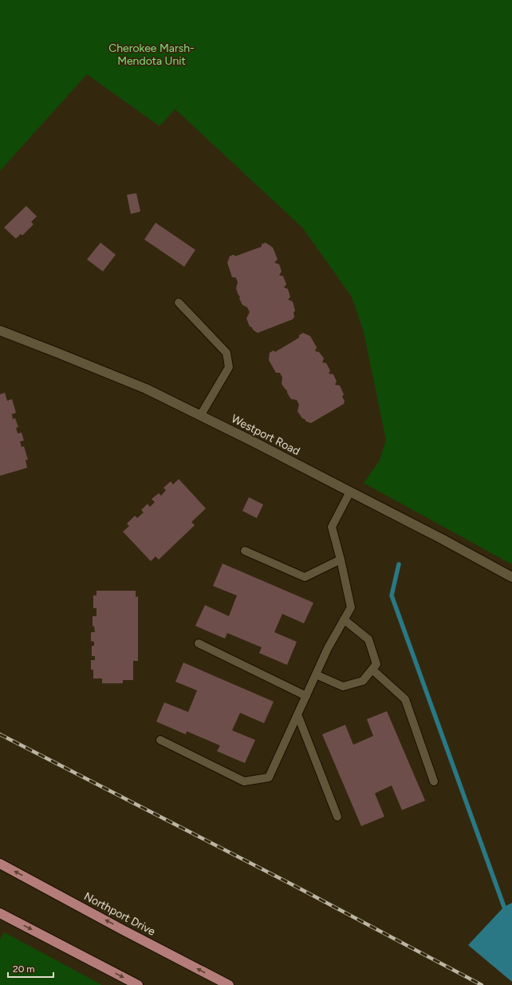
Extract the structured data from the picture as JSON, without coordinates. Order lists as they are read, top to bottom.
{
  "streets": {
    "main road": ["Northport Drive"],
    "street": ["Westport Road"]
  },
  "parks": ["Cherokee Marsh- Mendota Unit"],
  "scale_bar": "20 m"
}
